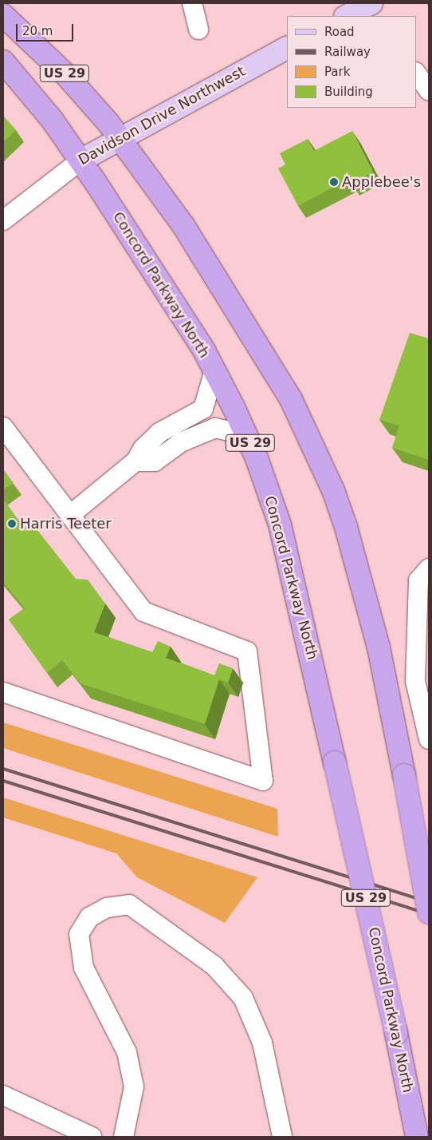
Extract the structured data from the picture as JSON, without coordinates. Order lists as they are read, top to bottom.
{
  "streets": {
    "highway": ["US 29", "Concord Parkway North"],
    "main road": ["Davidson Drive Northwest"]
  },
  "crossings": [
    ["US 29", "Davidson Drive Northwest"],
    ["Davidson Drive Northwest", "Concord Parkway North"]
  ],
  "places": ["Applebee's", "Harris Teeter"],
  "legend": [
    "Road",
    "Railway",
    "Park",
    "Building"
  ],
  "scale_bar": "20 m"
}
